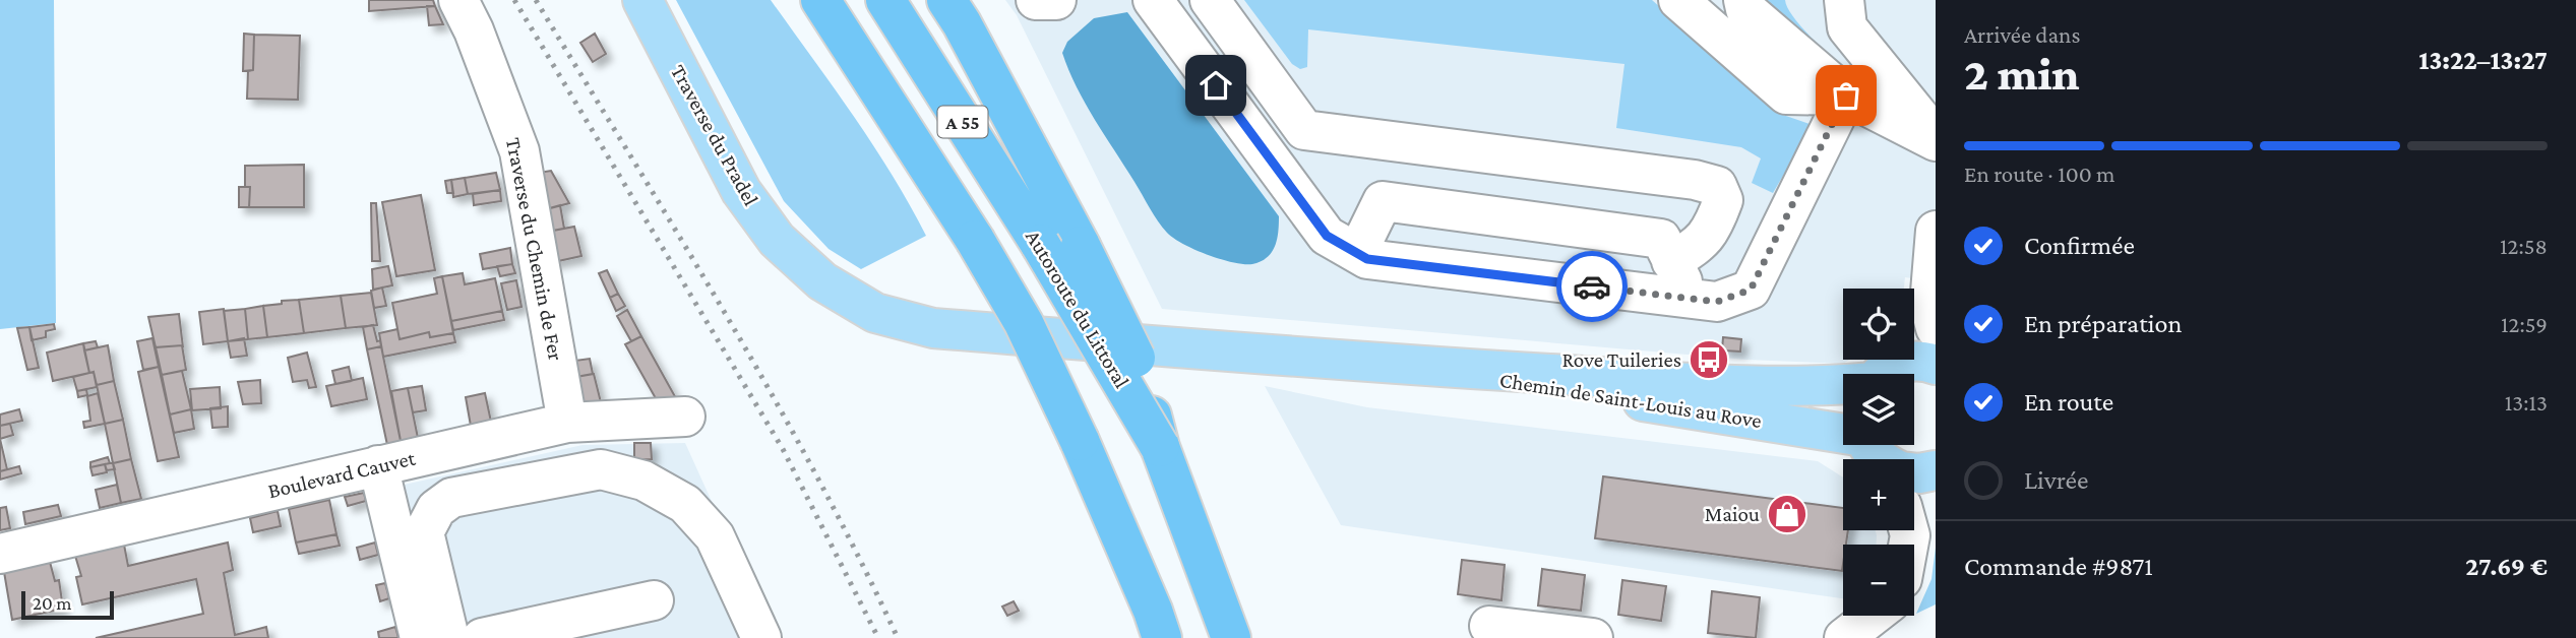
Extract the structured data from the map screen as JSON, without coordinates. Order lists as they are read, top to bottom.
{
  "streets": {
    "highway": ["A 55", "Autoroute du Littoral"],
    "main road": ["Traverse du Pradel", "Chemin de Saint-Louis au Rove"],
    "street": ["Traverse du Chemin de Fer", "Boulevard Cauvet"]
  },
  "crossings": [
    ["Traverse du Pradel", "Chemin de Saint-Louis au Rove"],
    ["Traverse du Chemin de Fer", "Boulevard Cauvet"]
  ],
  "places": {
    "bus stop": ["Rove Tuileries"],
    "shop": ["Maiou"]
  },
  "scale_bar": "20 m",
  "page": {
    "heading": ["2 min", "Arrivée dans", "13:22–13:27"],
    "panel": ["Commande #9871", "27.69 €"],
    "bar": "En route · 100 m",
    "list": [
      ["Confirmée", "12:58"],
      ["En préparation", "12:59"],
      ["En route", "13:13"],
      "Livrée"
    ],
    "map_buttons": ["+", "−"],
    "scale": "20 m"
  }
}
